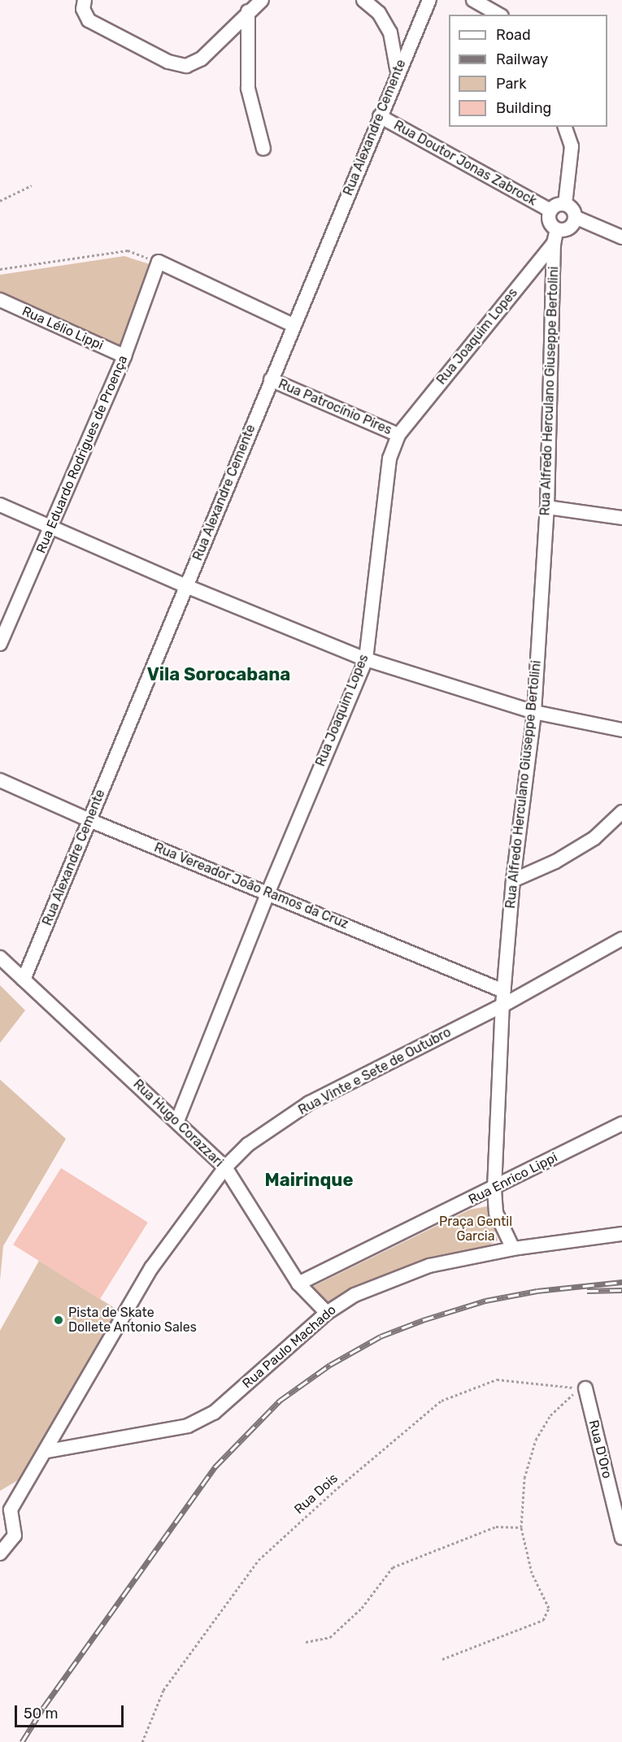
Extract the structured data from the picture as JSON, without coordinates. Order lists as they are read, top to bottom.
{
  "streets": {
    "street": [
      "Rua Alexandre Cemente",
      "Rua Doutor Jonas Zabrock",
      "Rua Lélio Lippi",
      "Rua Joaquim Lopes",
      "Rua Alfredo Herculano Giuseppe Bertolini",
      "Rua Patrocínio Pires",
      "Rua Eduardo Rodrigues de Proença",
      "Rua Vereador João Ramos da Cruz",
      "Rua Vinte e Sete de Outubro",
      "Rua Hugo Corazzari",
      "Rua Enrico Lippi",
      "Rua Paulo Machado",
      "Rua D'Oro"
    ],
    "path": ["Rua Dois"]
  },
  "crossings": [
    ["Rua Alexandre Cemente", "Rua Doutor Jonas Zabrock"],
    ["Rua Alexandre Cemente", "Rua Patrocínio Pires"],
    ["Rua Alexandre Cemente", "Rua Vereador João Ramos da Cruz"],
    ["Rua Alexandre Cemente", "Rua Hugo Corazzari"],
    ["Rua Doutor Jonas Zabrock", "Rua Alfredo Herculano Giuseppe Bertolini"],
    ["Rua Lélio Lippi", "Rua Eduardo Rodrigues de Proença"],
    ["Rua Joaquim Lopes", "Rua Alfredo Herculano Giuseppe Bertolini"],
    ["Rua Joaquim Lopes", "Rua Patrocínio Pires"],
    ["Rua Joaquim Lopes", "Rua Vereador João Ramos da Cruz"],
    ["Rua Joaquim Lopes", "Rua Hugo Corazzari"],
    ["Rua Alfredo Herculano Giuseppe Bertolini", "Rua Vereador João Ramos da Cruz"],
    ["Rua Alfredo Herculano Giuseppe Bertolini", "Rua Vinte e Sete de Outubro"],
    ["Rua Alfredo Herculano Giuseppe Bertolini", "Rua Enrico Lippi"],
    ["Rua Alfredo Herculano Giuseppe Bertolini", "Rua Paulo Machado"],
    ["Rua Vinte e Sete de Outubro", "Rua Hugo Corazzari"],
    ["Rua Vinte e Sete de Outubro", "Rua Paulo Machado"],
    ["Rua Hugo Corazzari", "Rua Enrico Lippi"],
    ["Rua Hugo Corazzari", "Rua Paulo Machado"],
    ["Rua D'Oro", "Rua Dois"]
  ],
  "districts": ["Vila Sorocabana", "Mairinque"],
  "parks": ["Praça Gentil Garcia"],
  "places": ["Pista de Skate Dollete Antonio Sales"],
  "legend": [
    "Road",
    "Railway",
    "Park",
    "Building"
  ],
  "scale_bar": "50 m"
}
